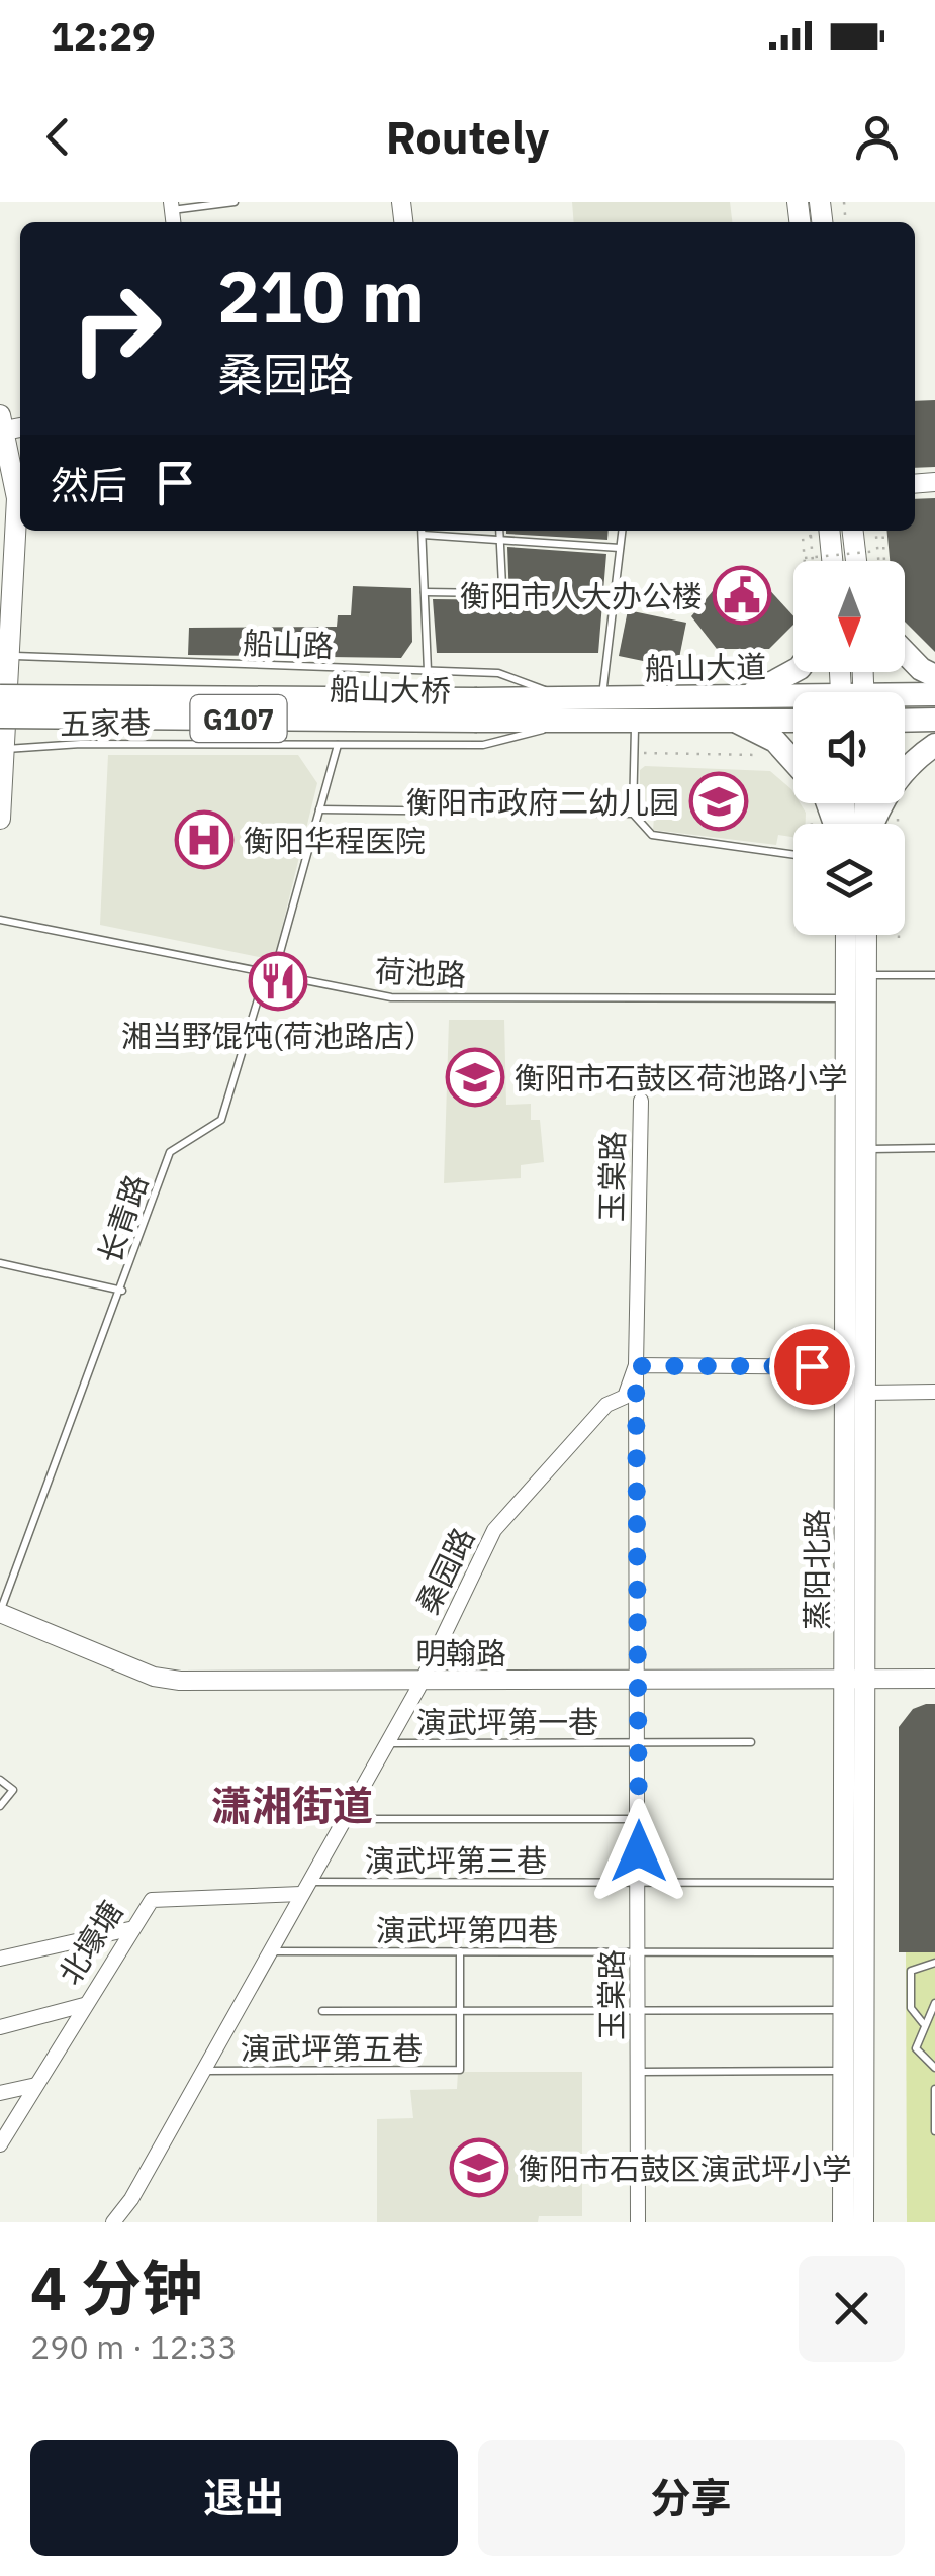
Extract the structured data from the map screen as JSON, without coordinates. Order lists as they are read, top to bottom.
{
  "streets": {
    "highway": ["船山大道", "船山大桥", "G107"],
    "main road": ["蒸阳北路"],
    "street": [
      "玉棠路",
      "桑园路",
      "明翰路",
      "北壕塘"
    ],
    "lane": [
      "船山路",
      "五家巷",
      "荷池路",
      "长青路",
      "演武坪第一巷",
      "演武坪第三巷",
      "演武坪第四巷",
      "演武坪第五巷"
    ]
  },
  "crossings": [
    ["船山路", "船山大道"],
    ["船山路", "五家巷"],
    ["船山大道", "船山大桥"],
    ["船山大道", "五家巷"],
    ["五家巷", "长青路"],
    ["荷池路", "长青路"],
    ["荷池路", "蒸阳北路"],
    ["玉棠路", "桑园路"],
    ["玉棠路", "明翰路"],
    ["玉棠路", "演武坪第一巷"],
    ["玉棠路", "演武坪第三巷"],
    ["玉棠路", "演武坪第四巷"],
    ["长青路", "明翰路"],
    ["蒸阳北路", "明翰路"],
    ["蒸阳北路", "演武坪第三巷"],
    ["蒸阳北路", "演武坪第四巷"],
    ["桑园路", "明翰路"],
    ["桑园路", "演武坪第一巷"],
    ["桑园路", "演武坪第三巷"],
    ["桑园路", "演武坪第四巷"],
    ["桑园路", "北壕塘"],
    ["桑园路", "演武坪第五巷"],
    ["演武坪第三巷", "北壕塘"]
  ],
  "districts": ["潇湘街道"],
  "places": {
    "public building": ["衡阳市人大办公楼"],
    "school or university": ["衡阳市政府二幼儿园", "衡阳市石鼓区荷池路小学", "衡阳市石鼓区演武坪小学"],
    "hospital": ["衡阳华程医院"],
    "restaurant": ["湘当野馄饨(荷池路店）"]
  },
  "north": "bottom",
  "page": {
    "status": "12:29",
    "header": "Routely",
    "turn": ["210 m", "桑园路"],
    "then": "然后",
    "heading": ["4 分钟", "290 m · 12:33"],
    "buttons": ["退出", "分享"]
  }
}
